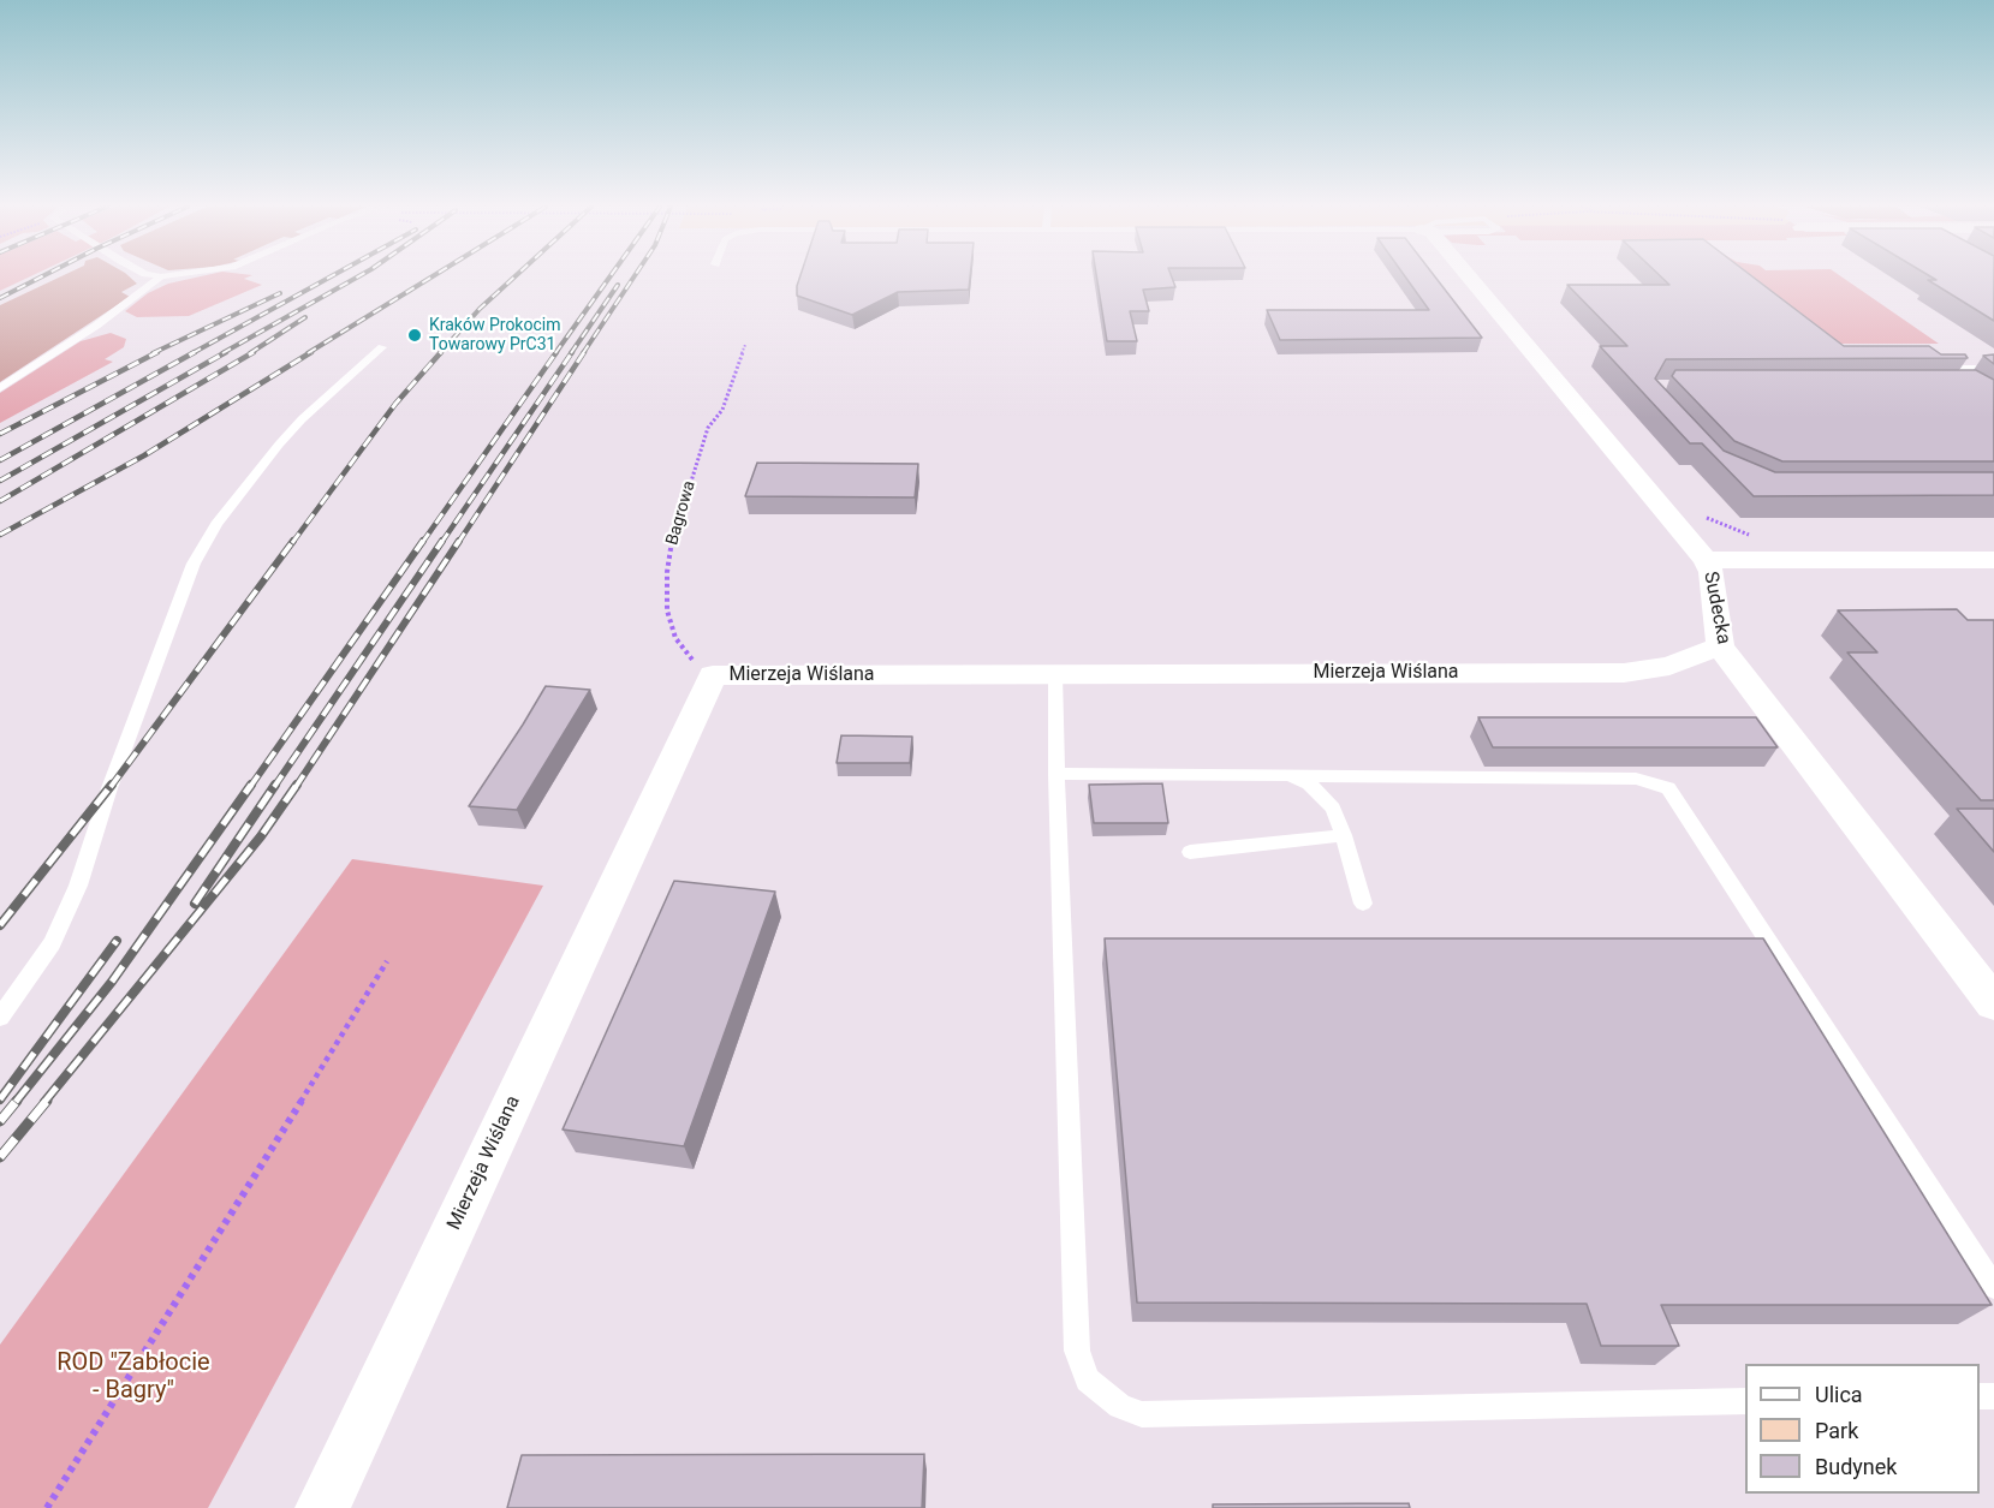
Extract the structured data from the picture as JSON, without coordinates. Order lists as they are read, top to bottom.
{
  "streets": {
    "street": ["Sudecka", "Mierzeja Wiślana"],
    "path": ["Bagrowa"]
  },
  "crossings": [
    ["Bagrowa", "Mierzeja Wiślana"],
    ["Sudecka", "Mierzeja Wiślana"]
  ],
  "parks": ["ROD \"Zabłocie - Bagry\""],
  "places": ["Kraków Prokocim Towarowy PrC31"],
  "legend": ["Ulica", "Park", "Budynek"]
}
